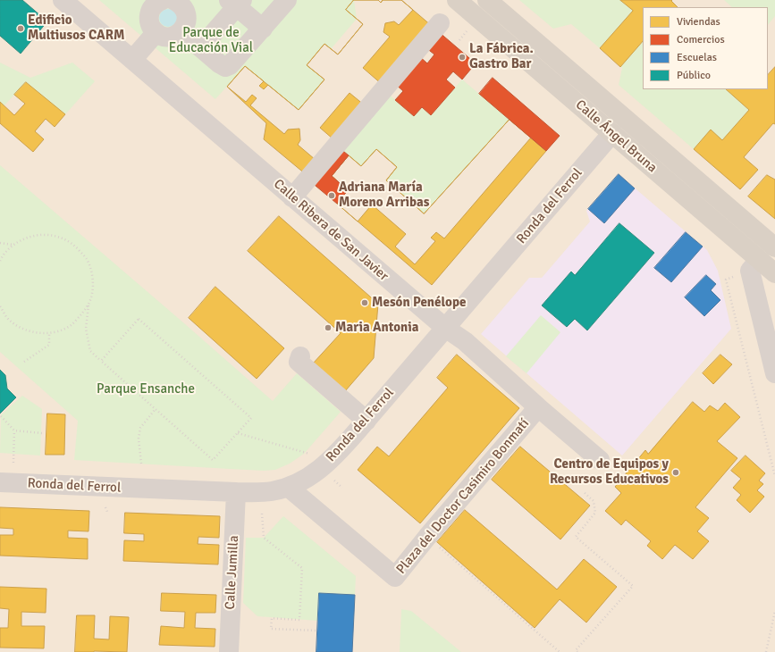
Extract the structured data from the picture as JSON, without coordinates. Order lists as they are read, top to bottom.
{
  "streets": {
    "main road": ["Calle Ángel Bruna"],
    "street": [
      "Ronda del Ferrol",
      "Calle Ribera de San Javier",
      "Plaza del Doctor Casimiro Bonmatí",
      "Calle Jumilla"
    ]
  },
  "crossings": [
    ["Calle Ángel Bruna", "Ronda del Ferrol"],
    ["Ronda del Ferrol", "Calle Ribera de San Javier"],
    ["Ronda del Ferrol", "Plaza del Doctor Casimiro Bonmatí"],
    ["Ronda del Ferrol", "Calle Jumilla"],
    ["Calle Ribera de San Javier", "Plaza del Doctor Casimiro Bonmatí"]
  ],
  "parks": ["Parque de Educación Vial", "Parque Ensanche"],
  "places": [
    "Edificio Multiusos CARM",
    "La Fábrica. Gastro Bar",
    "Adriana María Moreno Arribas",
    "Mesón Penélope",
    "Maria Antonia",
    "Centro de Equipos y Recursos Educativos"
  ],
  "legend": [
    "Viviendas",
    "Comercios",
    "Escuelas",
    "Público"
  ]
}
